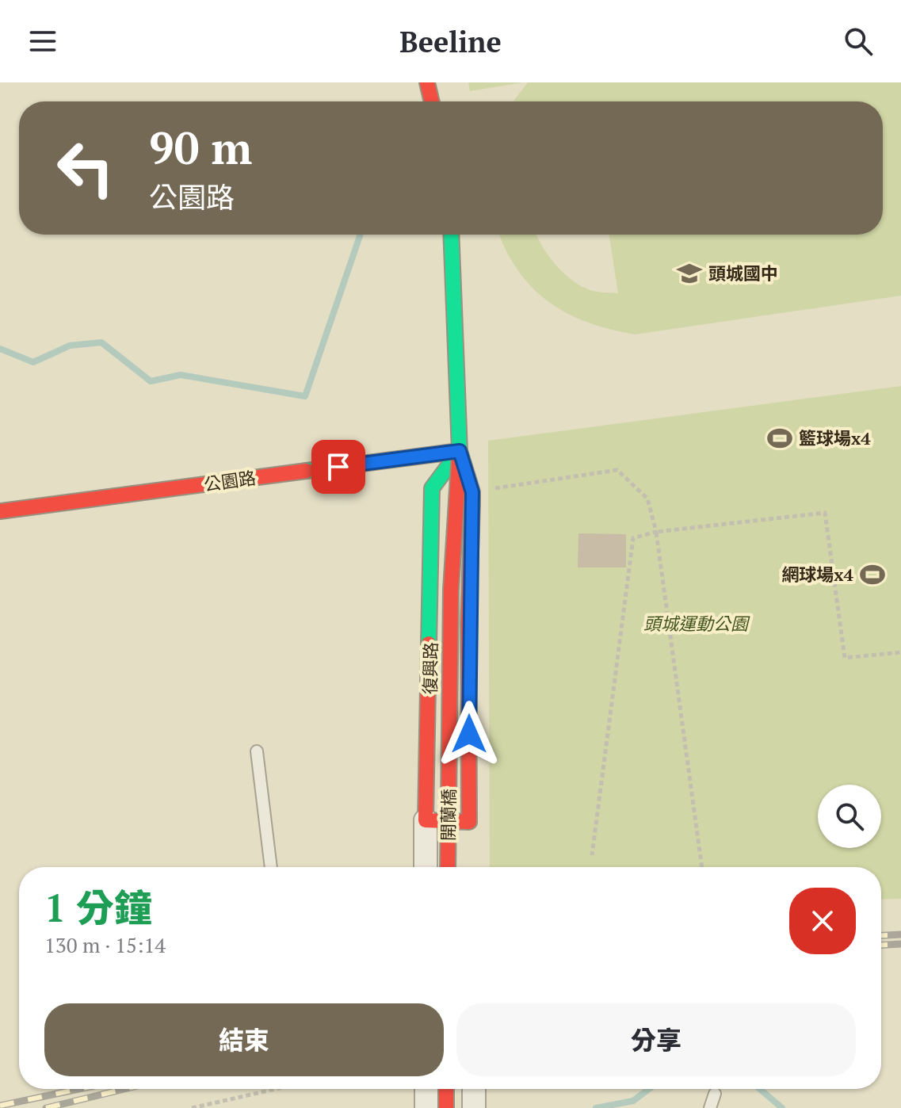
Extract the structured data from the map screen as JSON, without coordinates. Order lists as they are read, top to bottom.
{
  "streets": {
    "street": ["公園路", "復興路", "開蘭橋"]
  },
  "crossings": [
    ["公園路", "復興路"],
    ["公園路", "開蘭橋"],
    ["復興路", "開蘭橋"]
  ],
  "parks": ["頭城運動公園"],
  "places": {
    "school or university": ["頭城國中"],
    "sports": ["籃球場x4", "網球場x4"]
  },
  "page": {
    "header": "Beeline",
    "turn": ["90 m", "公園路"],
    "heading": ["1 分鐘", "130 m · 15:14"],
    "buttons": ["結束", "分享"]
  }
}
